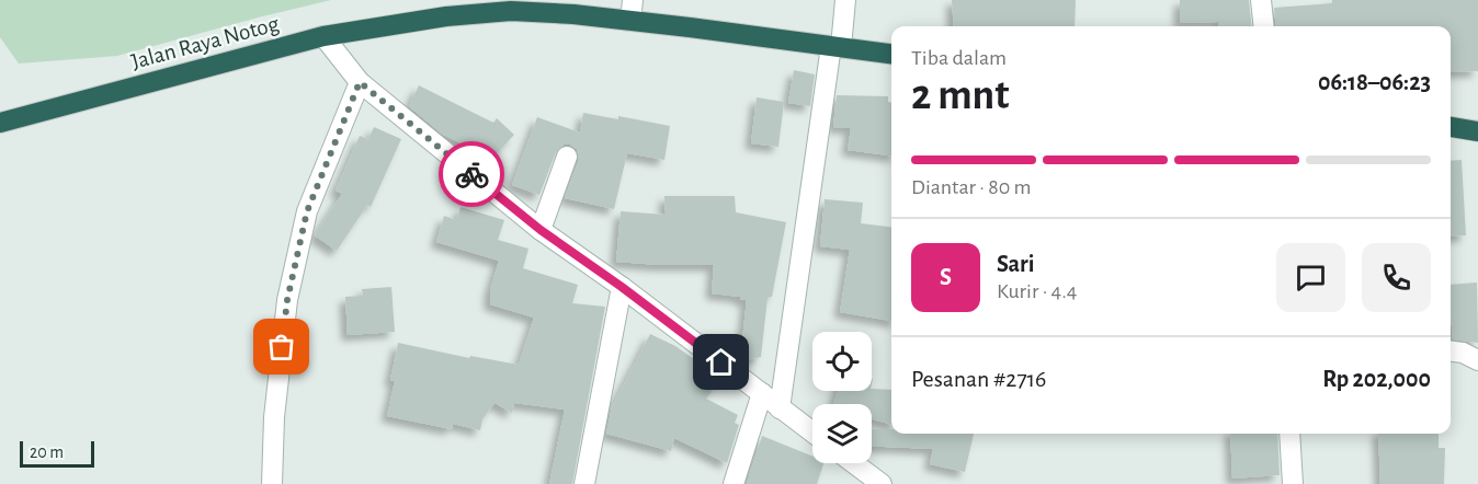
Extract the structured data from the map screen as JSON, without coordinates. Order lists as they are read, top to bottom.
{
  "streets": {
    "highway": ["Jalan Raya Notog"]
  },
  "scale_bar": "20 m",
  "page": {
    "heading": ["2 mnt", "Tiba dalam", "06:18–06:23"],
    "panel": [
      "Sari",
      "Kurir · 4.4",
      "Pesanan #2716",
      "Rp 202,000"
    ],
    "bar": "Diantar · 80 m",
    "round": "S",
    "scale": "20 m"
  }
}
